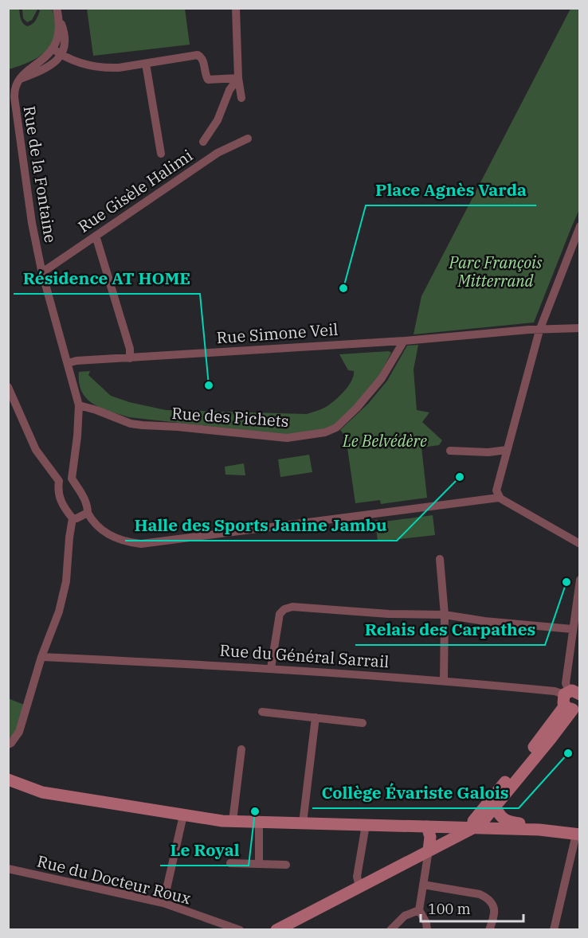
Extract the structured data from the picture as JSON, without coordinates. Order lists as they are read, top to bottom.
{
  "streets": {
    "street": [
      "Rue de la Fontaine",
      "Rue Gisèle Halimi",
      "Rue Simone Veil",
      "Rue des Pichets",
      "Rue du Général Sarrail",
      "Rue du Docteur Roux"
    ]
  },
  "crossings": [
    ["Rue de la Fontaine", "Rue Gisèle Halimi"],
    ["Rue de la Fontaine", "Rue Simone Veil"],
    ["Rue de la Fontaine", "Rue des Pichets"],
    ["Rue Simone Veil", "Rue des Pichets"]
  ],
  "parks": ["Parc François Mitterrand", "Le Belvédère"],
  "places": [
    "Place Agnès Varda",
    "Résidence AT HOME",
    "Halle des Sports Janine Jambu",
    "Relais des Carpathes",
    "Collège Évariste Galois",
    "Le Royal"
  ],
  "scale_bar": "100 m"
}
